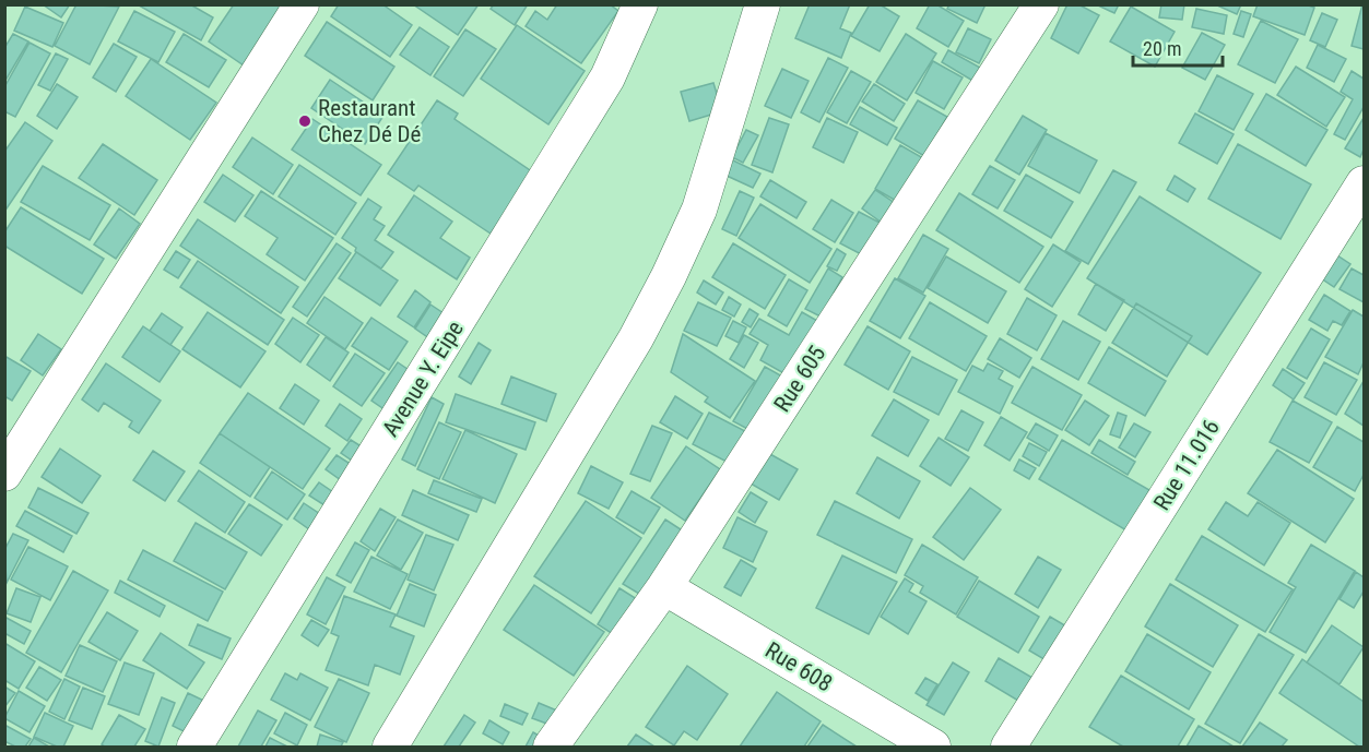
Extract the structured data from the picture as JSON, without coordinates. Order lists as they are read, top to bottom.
{
  "streets": {
    "street": [
      "Avenue Y. Eipe",
      "Rue 605",
      "Rue 11.016",
      "Rue 608"
    ]
  },
  "crossings": [
    ["Rue 605", "Rue 608"]
  ],
  "places": ["Restaurant Chez Dé Dé"],
  "scale_bar": "20 m"
}
